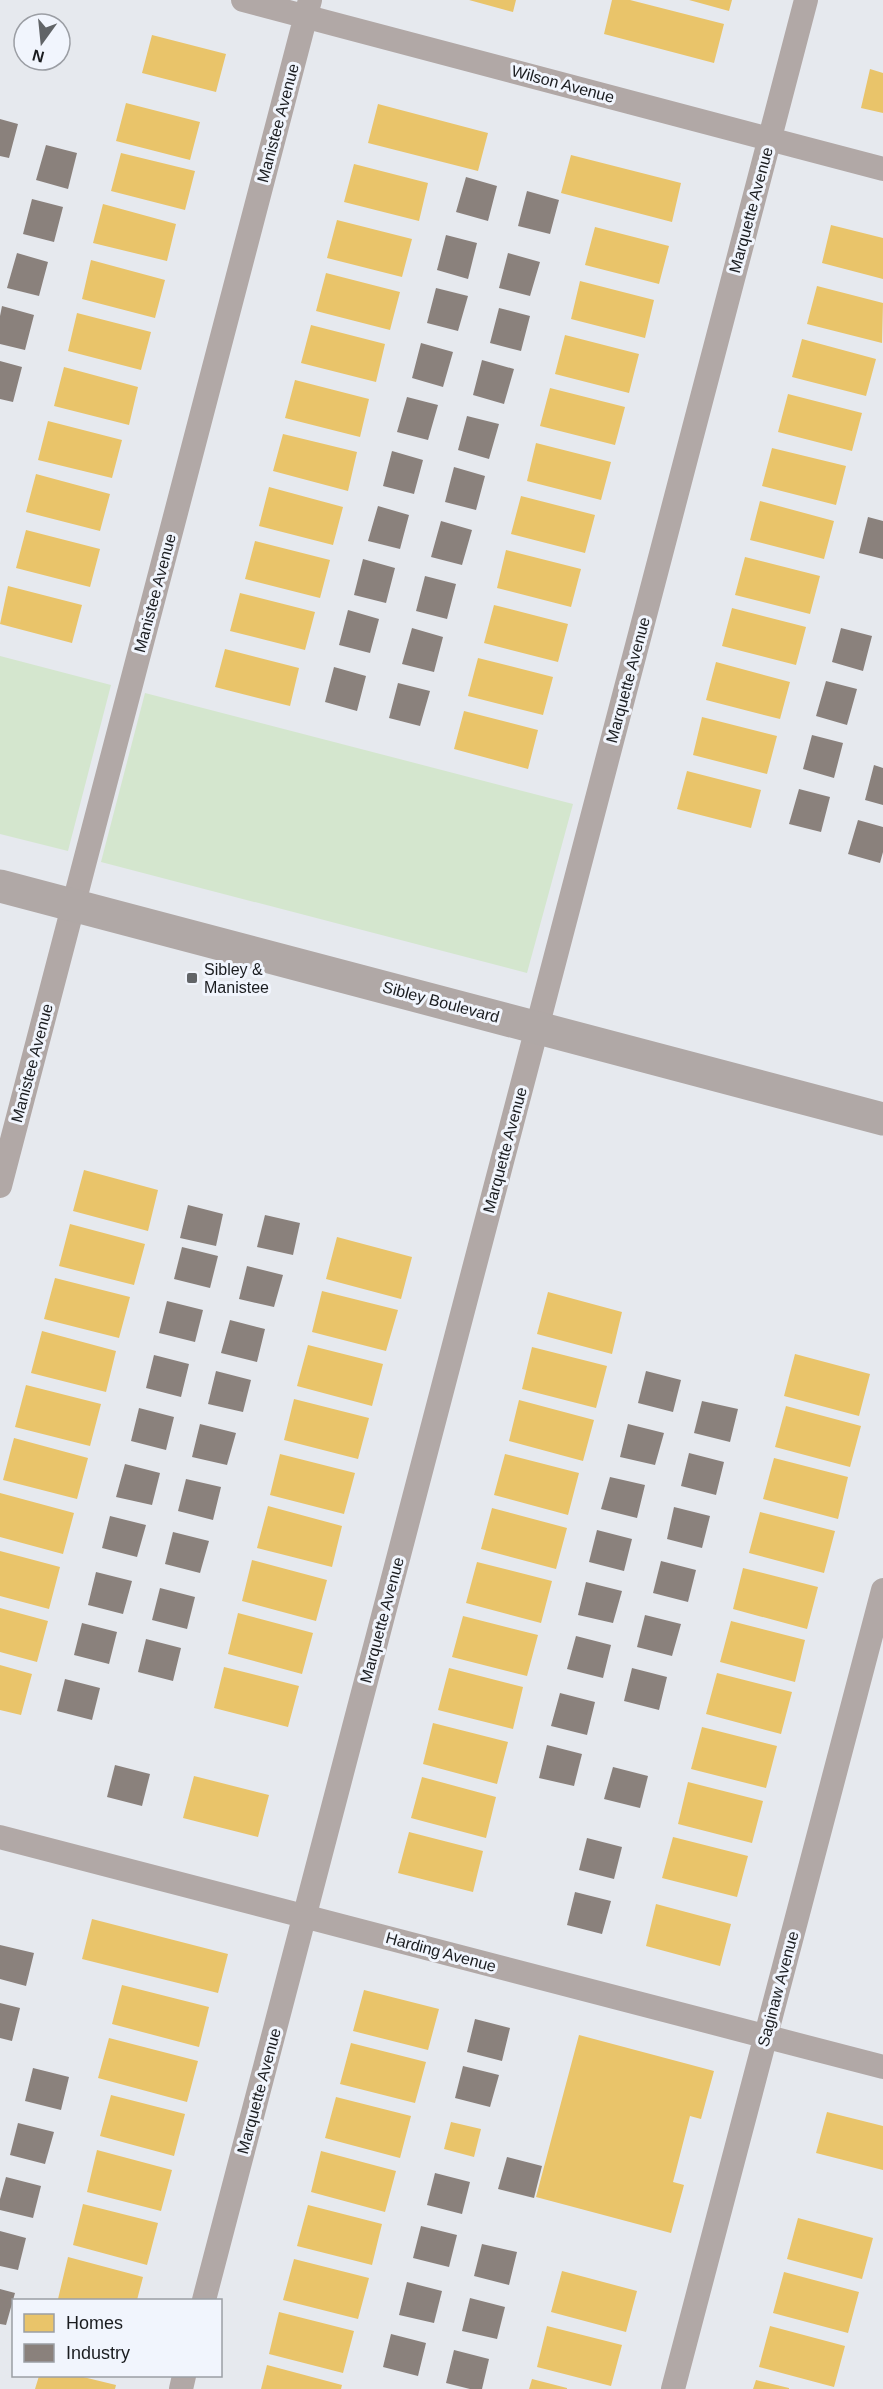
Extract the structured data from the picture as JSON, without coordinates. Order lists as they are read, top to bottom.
{
  "streets": {
    "main road": ["Sibley Boulevard"],
    "street": [
      "Wilson Avenue",
      "Manistee Avenue",
      "Marquette Avenue",
      "Harding Avenue",
      "Saginaw Avenue"
    ]
  },
  "crossings": [
    ["Wilson Avenue", "Manistee Avenue"],
    ["Wilson Avenue", "Marquette Avenue"],
    ["Manistee Avenue", "Sibley Boulevard"],
    ["Marquette Avenue", "Sibley Boulevard"],
    ["Marquette Avenue", "Harding Avenue"],
    ["Harding Avenue", "Saginaw Avenue"]
  ],
  "places": {
    "transit": ["Sibley & Manistee"]
  },
  "legend": ["Homes", "Industry"],
  "north": "bottom"
}
